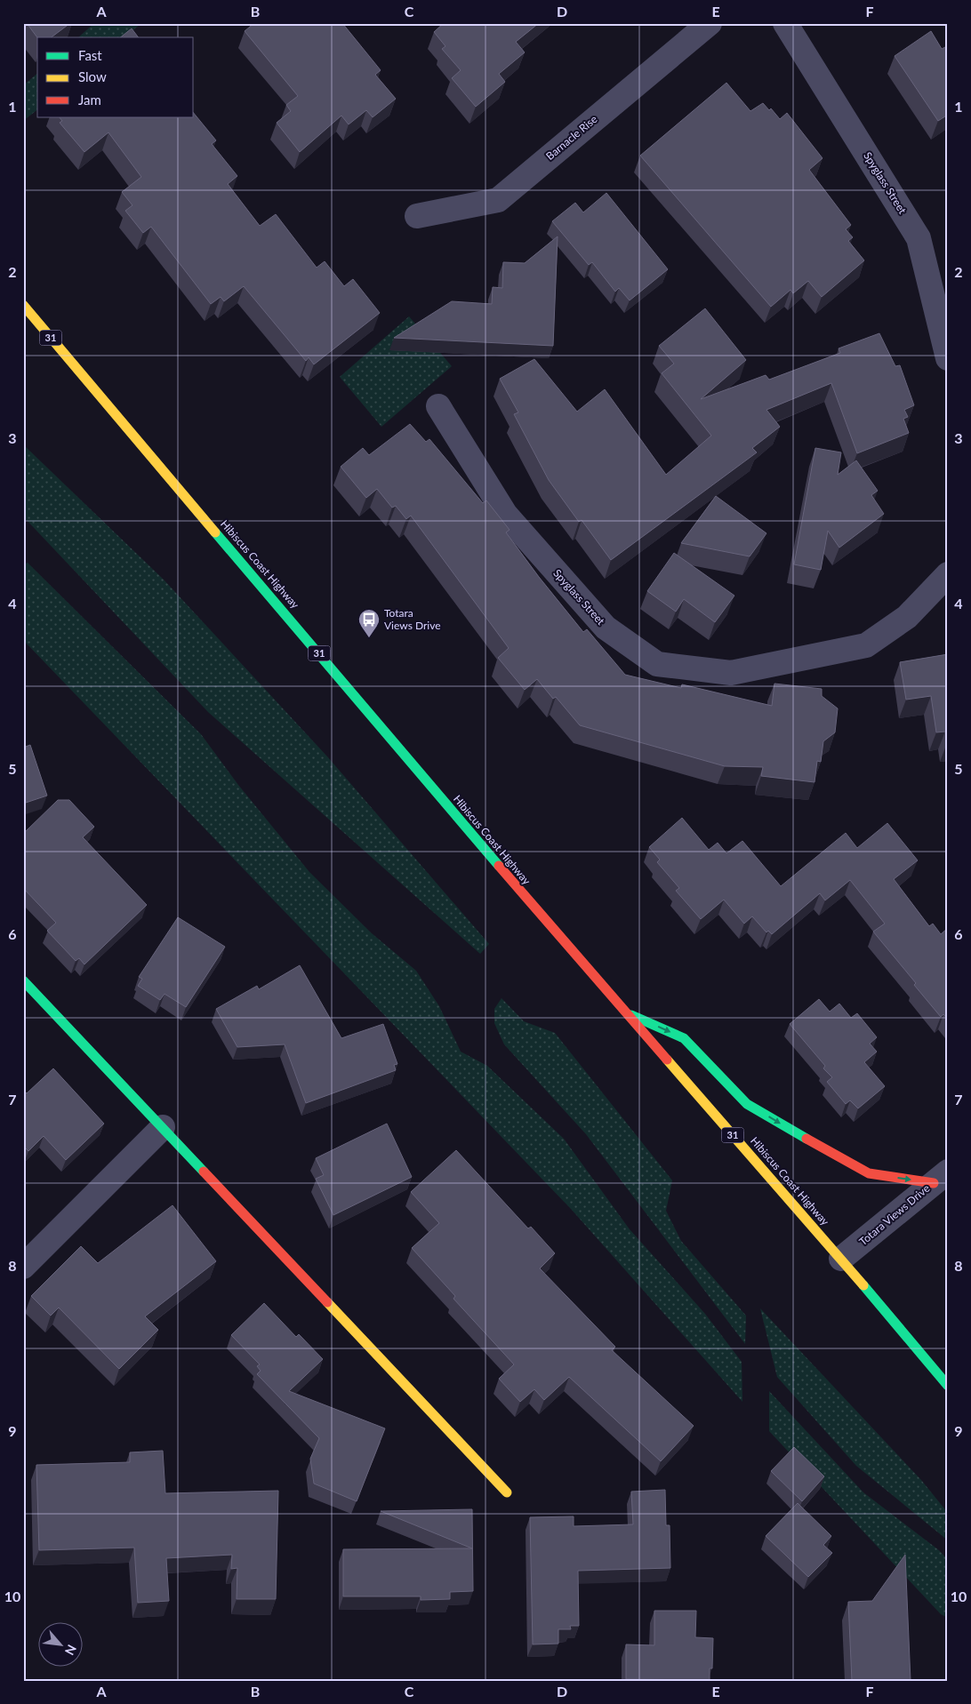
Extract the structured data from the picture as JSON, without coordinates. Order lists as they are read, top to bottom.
{
  "streets": {
    "main road": ["31", "Hibiscus Coast Highway"],
    "street": ["Barnacle Rise", "Spyglass Street", "Totara Views Drive"]
  },
  "crossings": [
    ["Hibiscus Coast Highway", "Totara Views Drive"]
  ],
  "places": {
    "bus stop": ["Totara Views Drive"]
  },
  "legend": ["Fast", "Slow", "Jam"],
  "north": "bottom right",
  "grid": {
    "columns": [
      "A",
      "B",
      "C",
      "D",
      "E",
      "F"
    ],
    "rows": [
      "1",
      "2",
      "3",
      "4",
      "5",
      "6",
      "7",
      "8",
      "9",
      "10"
    ]
  }
}
